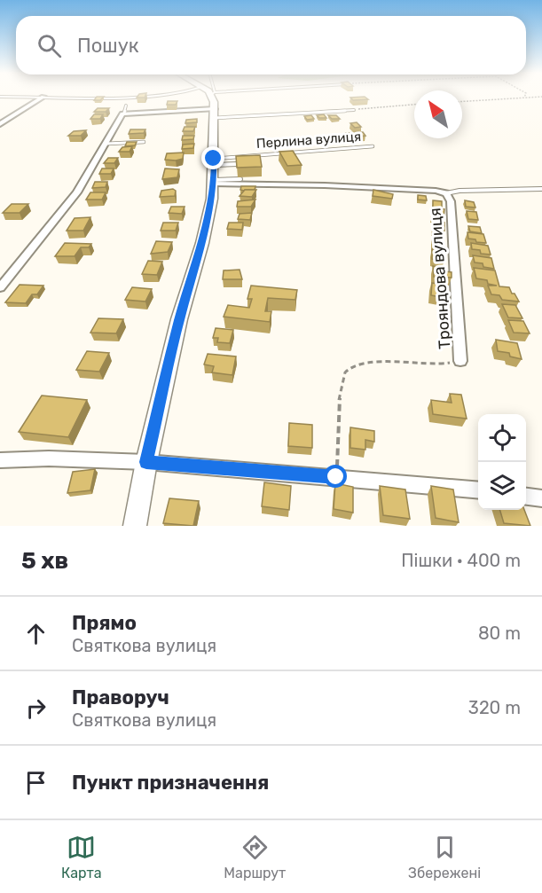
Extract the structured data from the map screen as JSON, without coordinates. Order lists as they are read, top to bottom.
{
  "streets": {
    "street": ["Трояндова вулиця"],
    "lane": ["Перлина вулиця"]
  },
  "north": "top left",
  "page": {
    "search": "Пошук",
    "heading": ["5 хв", "Пішки · 400 m"],
    "list": [
      ["Прямо", "Святкова вулиця", "80 m"],
      ["Праворуч", "Святкова вулиця", "320 m"],
      "Пункт призначення"
    ],
    "nav": ["Карта", "Маршрут", "Збережені"]
  }
}
